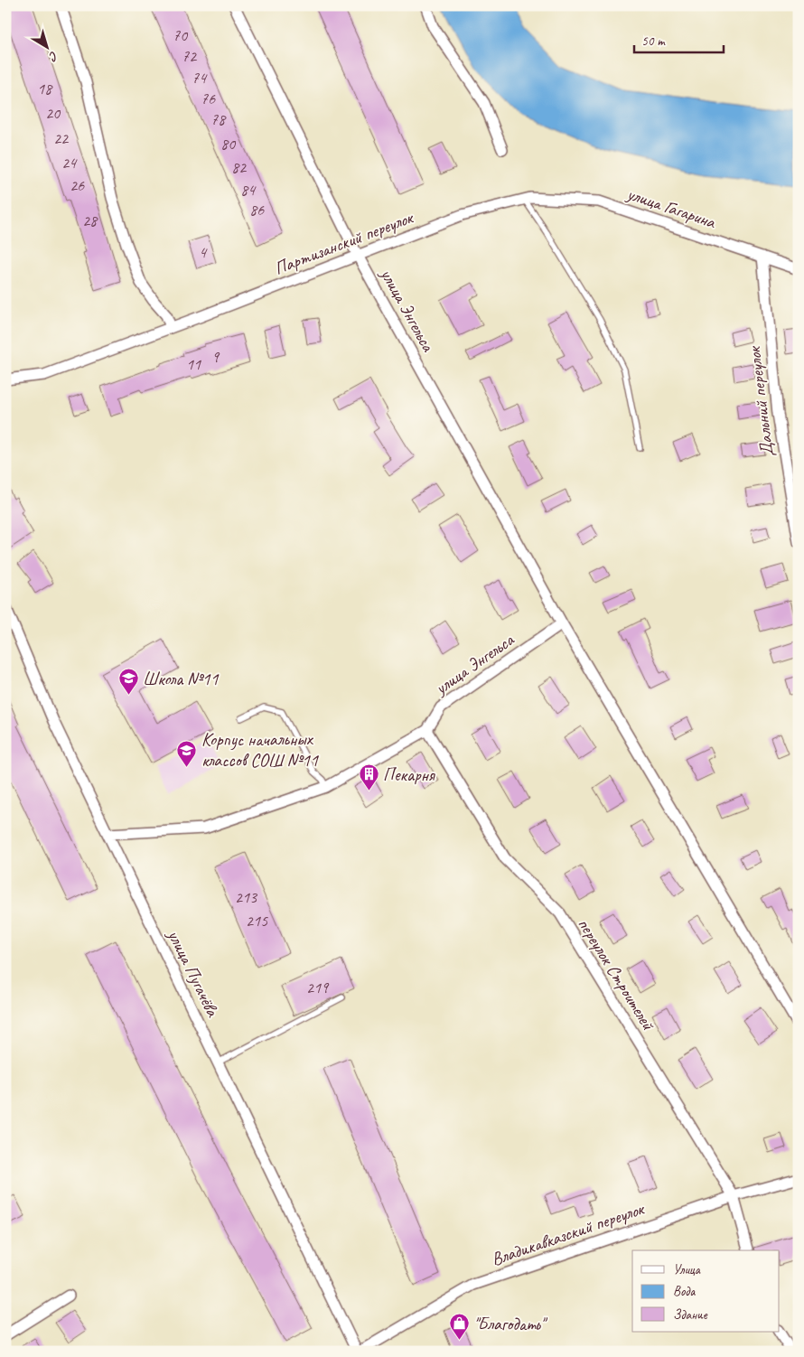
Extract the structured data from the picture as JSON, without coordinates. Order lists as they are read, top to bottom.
{
  "streets": {
    "street": [
      "улица Гагарина",
      "Партизанский переулок",
      "улица Энгельса",
      "Дальний переулок",
      "улица Пугачёва",
      "переулок Строителей",
      "Владикавказский переулок"
    ]
  },
  "crossings": [
    ["улица Гагарина", "Партизанский переулок"],
    ["улица Гагарина", "Дальний переулок"],
    ["Партизанский переулок", "улица Энгельса"],
    ["улица Энгельса", "улица Пугачёва"],
    ["улица Энгельса", "переулок Строителей"],
    ["улица Пугачёва", "Владикавказский переулок"],
    ["переулок Строителей", "Владикавказский переулок"]
  ],
  "places": {
    "school or university": ["Школа №11", "Корпус начальных классов СОШ №11"],
    "building": ["Пекарня"],
    "shop": ["\"Благодать\""]
  },
  "house_numbers": [
    "70",
    "72",
    "74",
    "18",
    "76",
    "20",
    "78",
    "22",
    "80",
    "24",
    "82",
    "26",
    "84",
    "86",
    "28",
    "4",
    "9",
    "11",
    "213",
    "215",
    "219"
  ],
  "legend": ["Улица", "Вода", "Здание"],
  "scale_bar": "50 m",
  "north": "bottom right"
}
